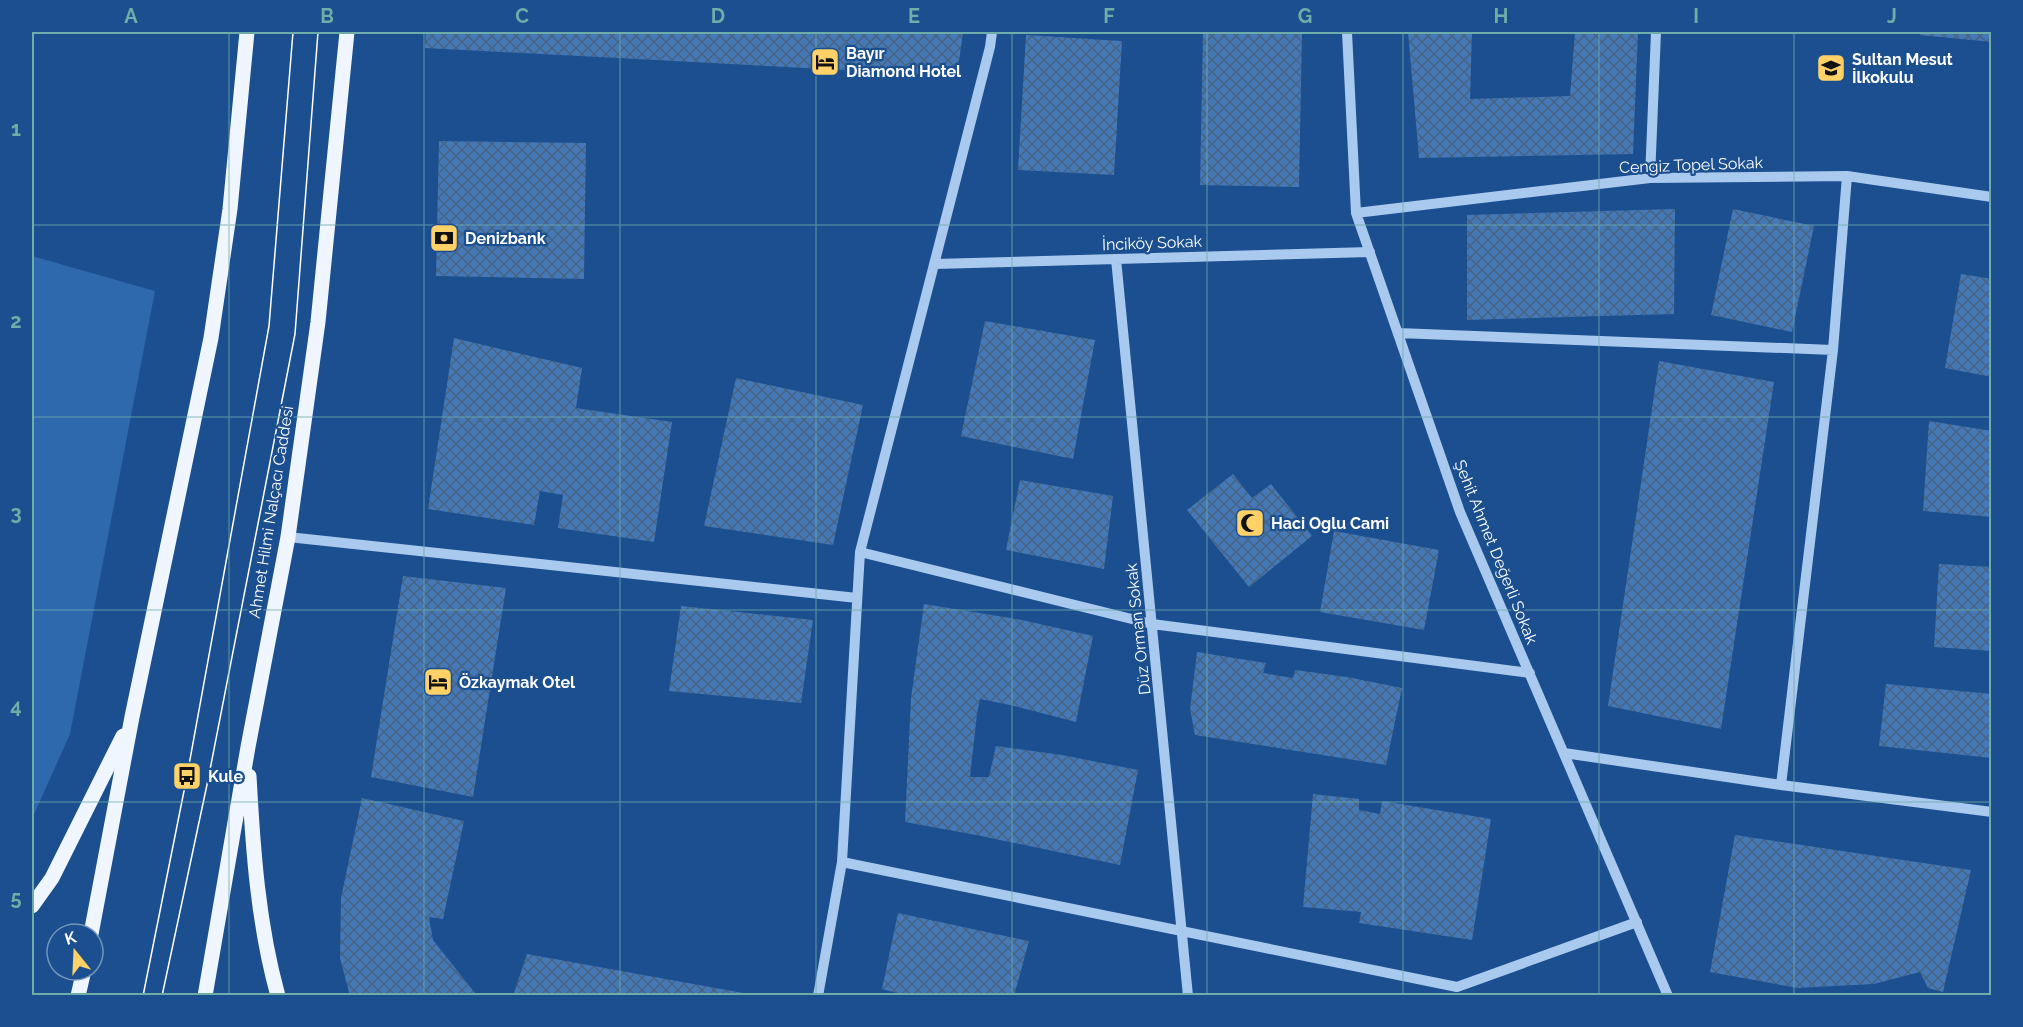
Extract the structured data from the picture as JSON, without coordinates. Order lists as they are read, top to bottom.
{
  "streets": {
    "main road": ["Ahmet Hilmi Nalçacı Caddesi"],
    "street": [
      "Cengiz Topel Sokak",
      "İnciköy Sokak",
      "Şehit Ahmet Değerli Sokak",
      "Düz Orman Sokak"
    ]
  },
  "crossings": [
    ["Cengiz Topel Sokak", "Şehit Ahmet Değerli Sokak"],
    ["İnciköy Sokak", "Şehit Ahmet Değerli Sokak"],
    ["İnciköy Sokak", "Düz Orman Sokak"]
  ],
  "places": {
    "hotel": ["Bayır Diamond Hotel", "Özkaymak Otel"],
    "school or university": ["Sultan Mesut İlkokulu"],
    "bank": ["Denizbank"],
    "mosque": ["Haci Oglu Cami"],
    "bus stop": ["Kule"]
  },
  "north": "top",
  "grid": {
    "columns": [
      "A",
      "B",
      "C",
      "D",
      "E",
      "F",
      "G",
      "H",
      "I",
      "J"
    ],
    "rows": [
      "1",
      "2",
      "3",
      "4",
      "5"
    ]
  }
}
